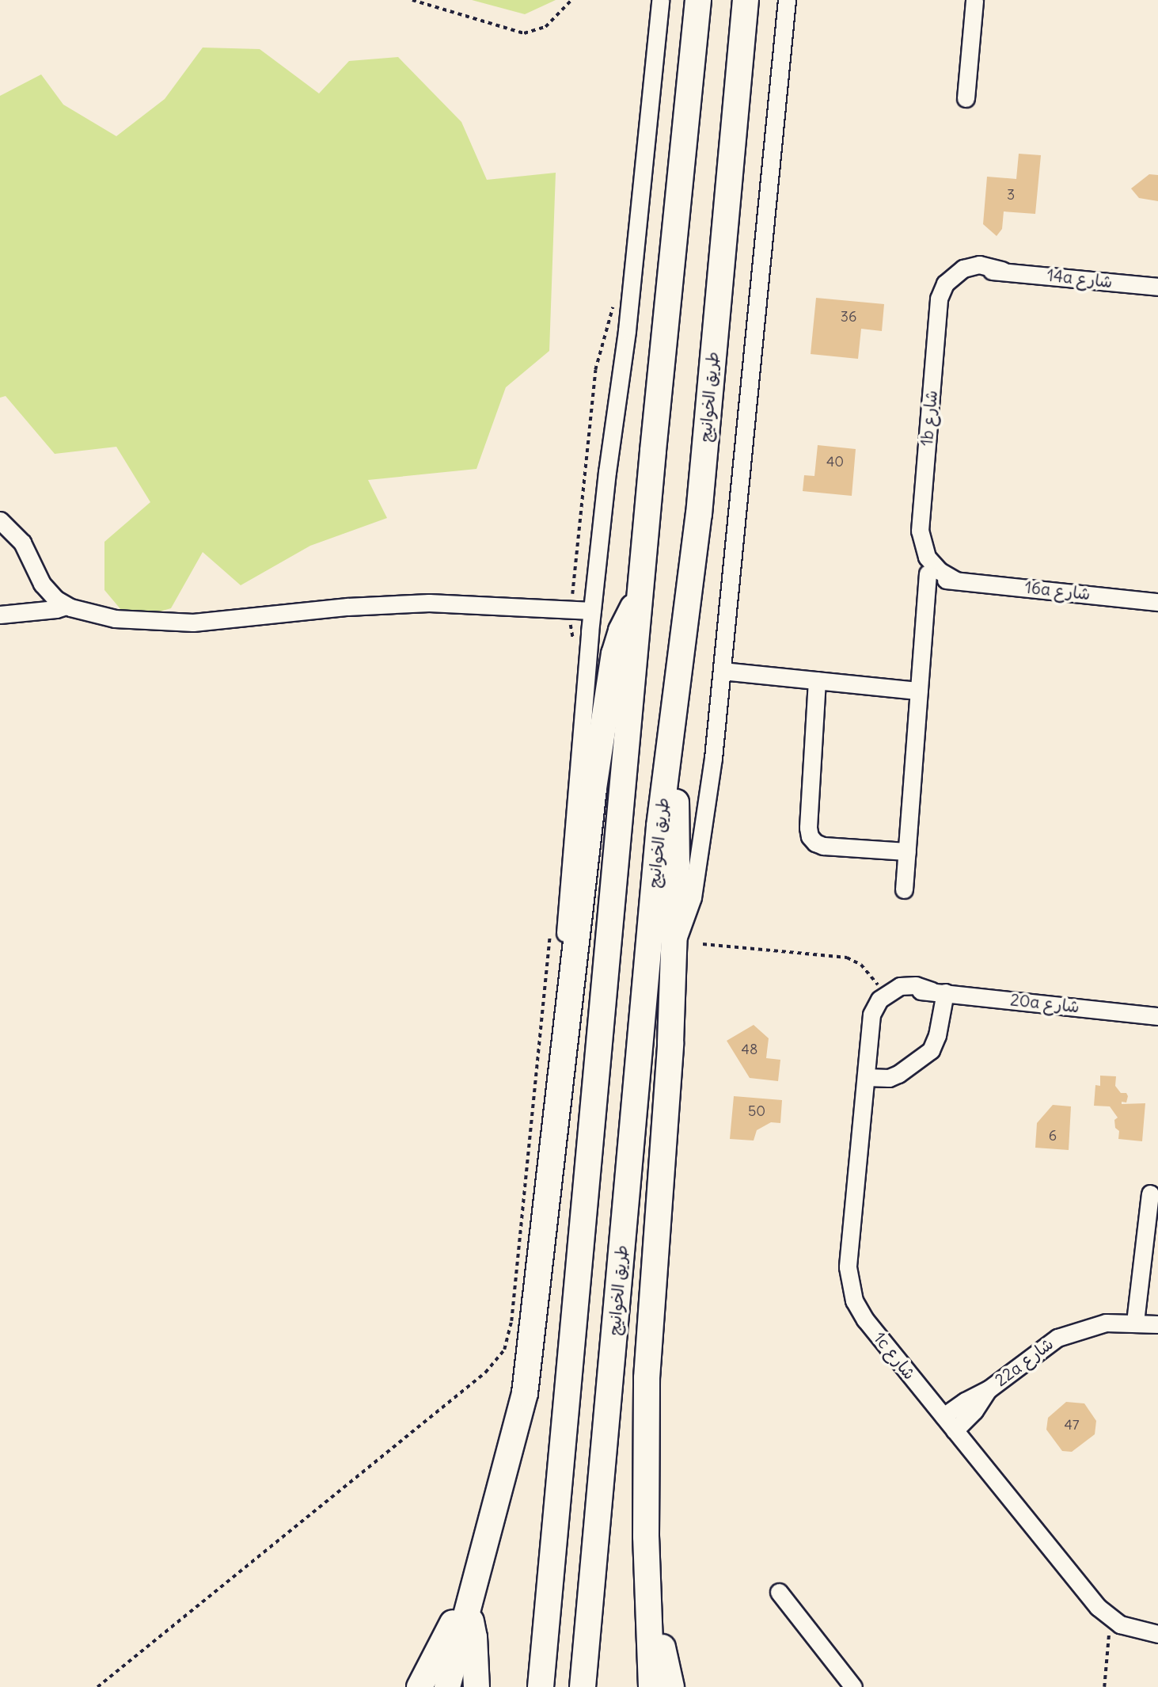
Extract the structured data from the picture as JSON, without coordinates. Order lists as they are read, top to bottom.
{
  "streets": {
    "highway": ["طريق الخوانيج"],
    "street": [
      "14a شارع",
      "1b شارع",
      "16a شارع",
      "20a شارع",
      "1c شارع",
      "22a شارع"
    ]
  },
  "crossings": [
    ["14a شارع", "1b شارع"],
    ["1b شارع", "16a شارع"],
    ["20a شارع", "1c شارع"],
    ["1c شارع", "22a شارع"]
  ],
  "house_numbers": [
    "3",
    "36",
    "40",
    "48",
    "50",
    "6",
    "47"
  ]
}
